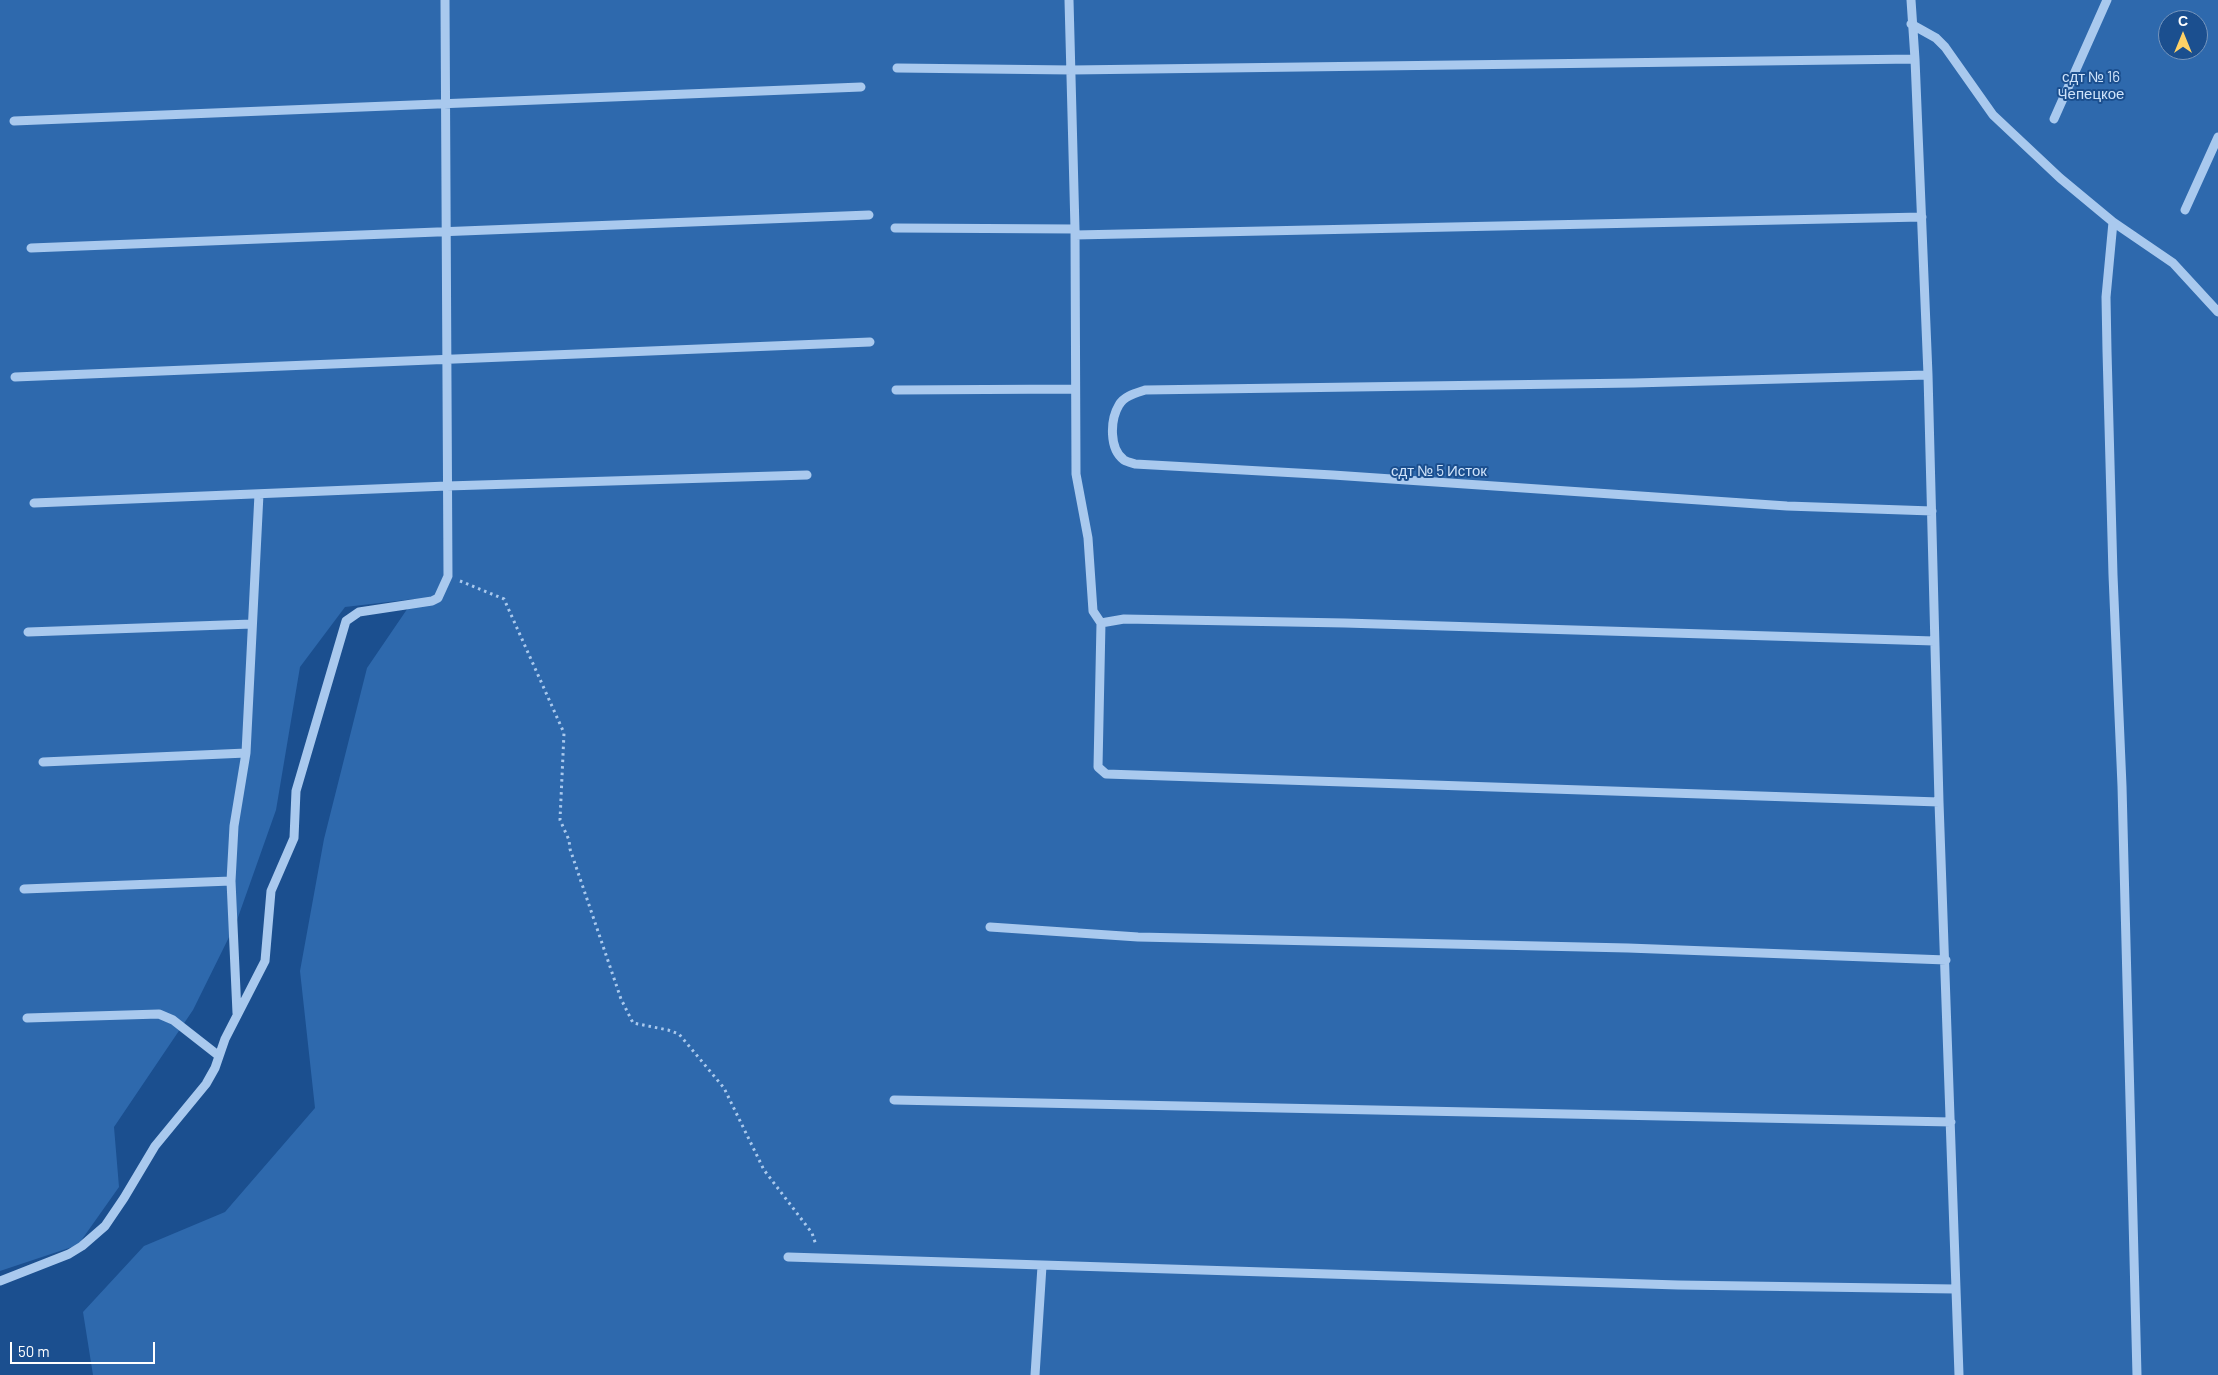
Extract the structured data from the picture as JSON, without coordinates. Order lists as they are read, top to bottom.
{
  "parks": ["сдт № 16 Чепецкое", "сдт № 5 Исток"],
  "scale_bar": "50 m",
  "north": "top"
}
